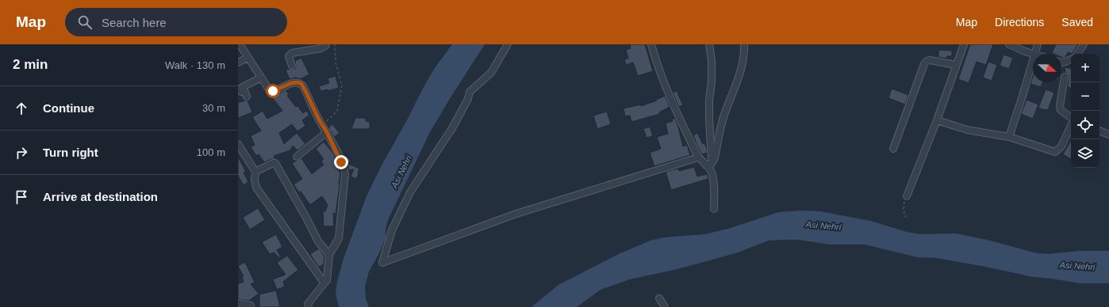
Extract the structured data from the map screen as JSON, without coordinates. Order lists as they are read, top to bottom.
{
  "water": ["Asi Nehri"],
  "north": "right",
  "page": {
    "header": "Map",
    "search": "Search here",
    "nav": ["Map", "Directions", "Saved"],
    "heading": ["2 min", "Walk · 130 m"],
    "map_buttons": ["+", "−"],
    "list": [
      ["Continue", "30 m"],
      ["Turn right", "100 m"],
      "Arrive at destination"
    ]
  }
}
